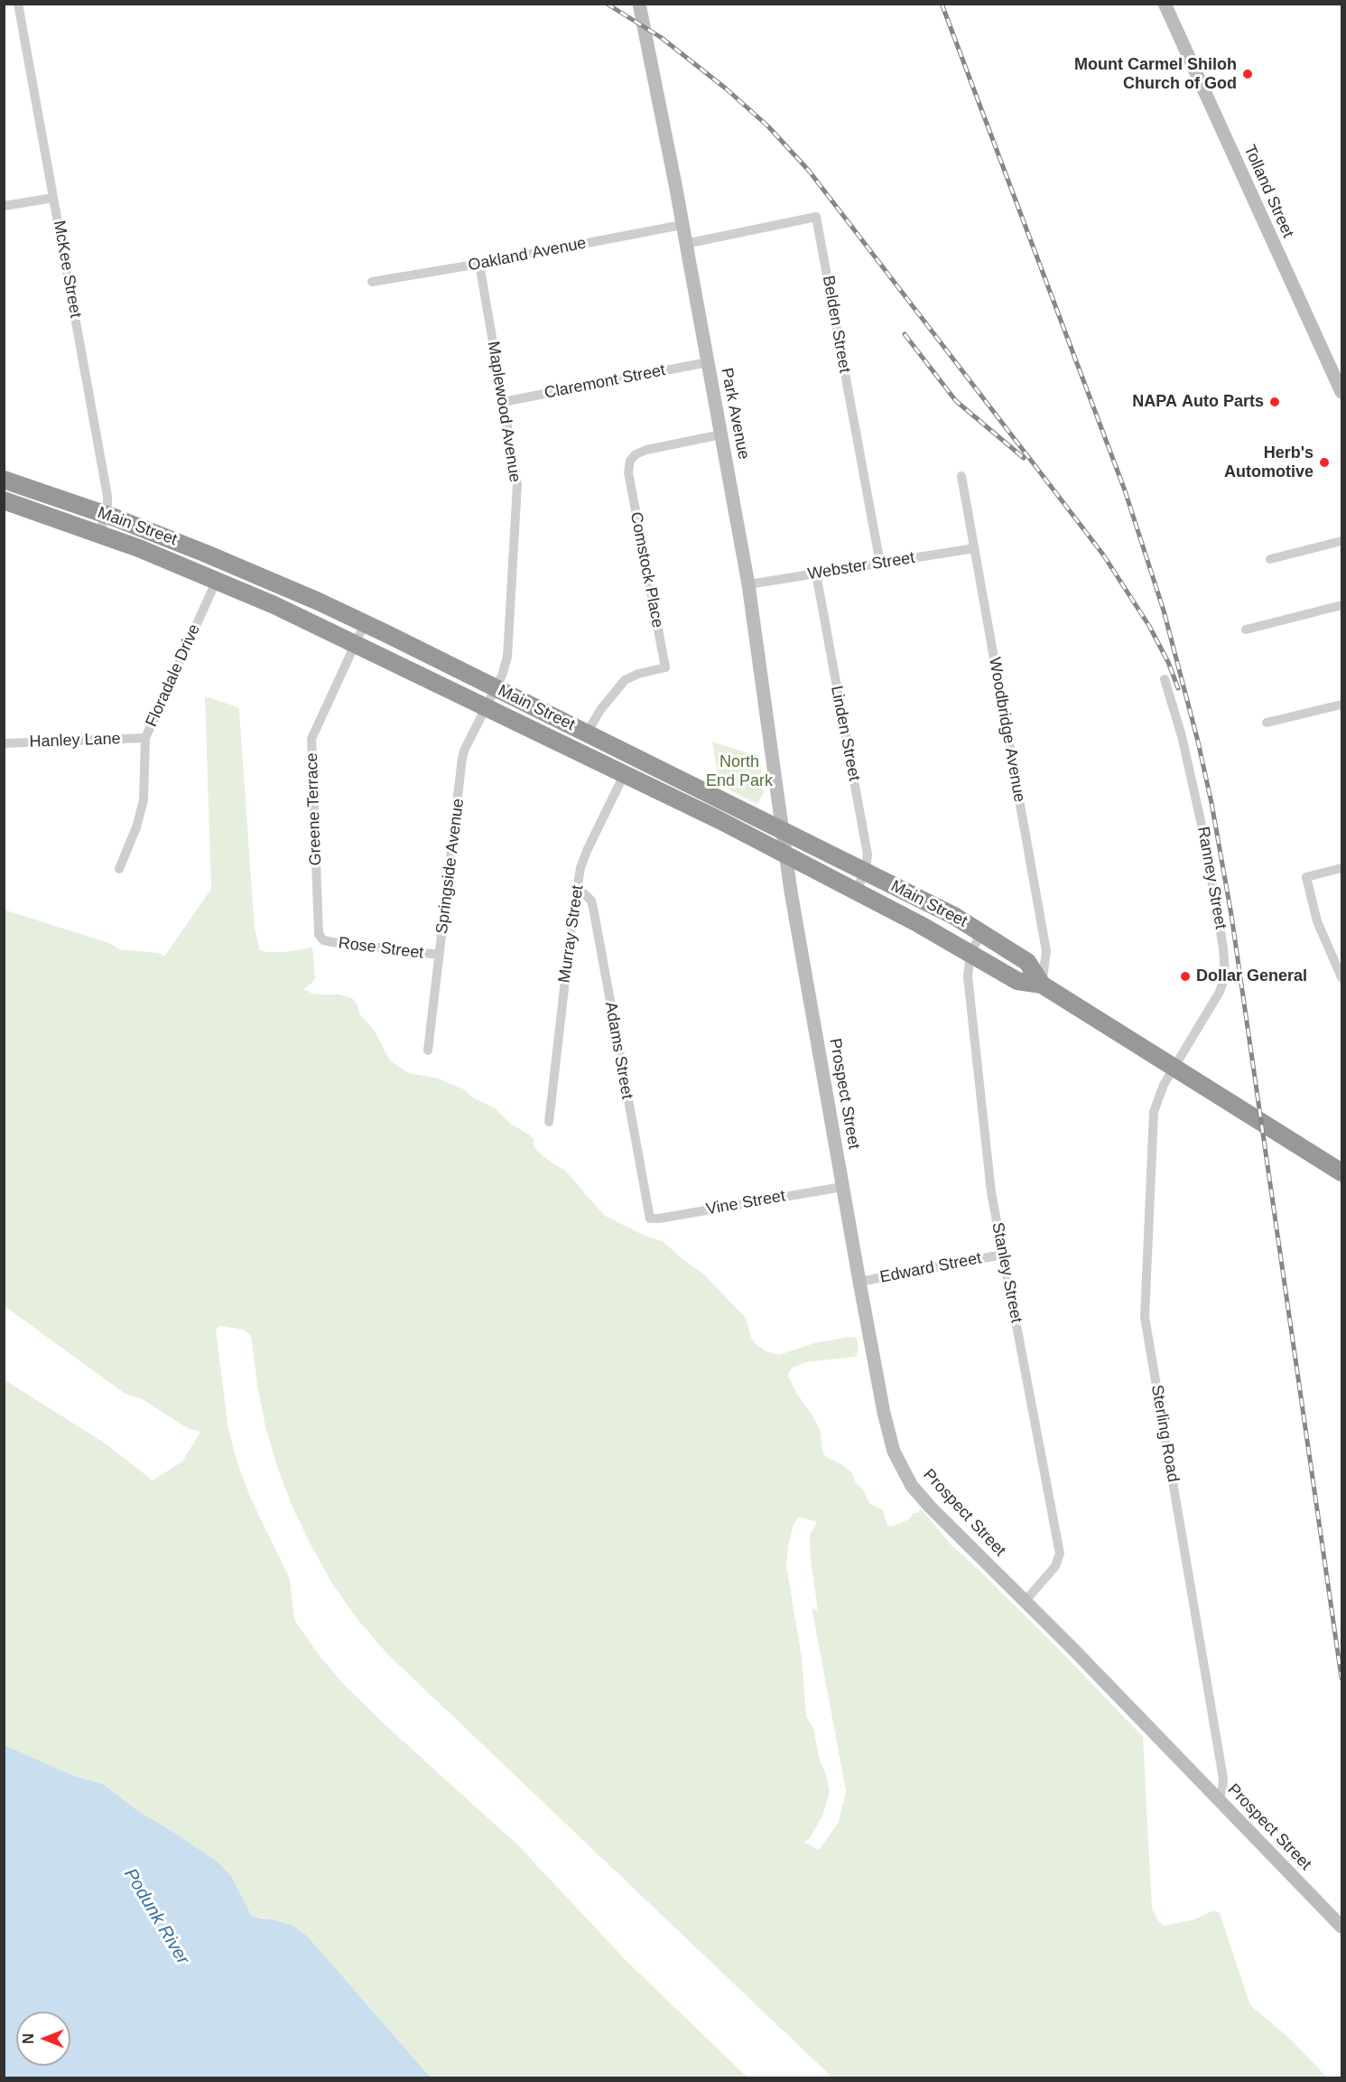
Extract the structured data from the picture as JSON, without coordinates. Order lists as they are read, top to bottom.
{
  "streets": {
    "highway": ["Main Street"],
    "main road": ["Tolland Street", "Park Avenue", "Prospect Street"],
    "street": [
      "Oakland Avenue",
      "McKee Street",
      "Belden Street",
      "Claremont Street",
      "Maplewood Avenue",
      "Webster Street",
      "Comstock Place",
      "Floradale Drive",
      "Woodbridge Avenue",
      "Linden Street",
      "Hanley Lane",
      "Greene Terrace",
      "Springside Avenue",
      "Ranney Street",
      "Murray Street",
      "Rose Street",
      "Adams Street",
      "Vine Street",
      "Edward Street",
      "Stanley Street",
      "Sterling Road"
    ]
  },
  "crossings": [
    ["Oakland Avenue", "Maplewood Avenue"],
    ["Oakland Avenue", "Park Avenue"],
    ["McKee Street", "Main Street"],
    ["Belden Street", "Park Avenue"],
    ["Belden Street", "Webster Street"],
    ["Claremont Street", "Maplewood Avenue"],
    ["Claremont Street", "Park Avenue"],
    ["Maplewood Avenue", "Main Street"],
    ["Maplewood Avenue", "Springside Avenue"],
    ["Park Avenue", "Main Street"],
    ["Park Avenue", "Webster Street"],
    ["Park Avenue", "Comstock Place"],
    ["Park Avenue", "Prospect Street"],
    ["Main Street", "Comstock Place"],
    ["Main Street", "Floradale Drive"],
    ["Main Street", "Woodbridge Avenue"],
    ["Main Street", "Linden Street"],
    ["Main Street", "Greene Terrace"],
    ["Main Street", "Springside Avenue"],
    ["Main Street", "Ranney Street"],
    ["Main Street", "Murray Street"],
    ["Main Street", "Prospect Street"],
    ["Main Street", "Stanley Street"],
    ["Main Street", "Sterling Road"],
    ["Webster Street", "Woodbridge Avenue"],
    ["Webster Street", "Linden Street"],
    ["Floradale Drive", "Hanley Lane"],
    ["Greene Terrace", "Rose Street"],
    ["Springside Avenue", "Rose Street"],
    ["Ranney Street", "Sterling Road"],
    ["Murray Street", "Adams Street"],
    ["Adams Street", "Vine Street"],
    ["Prospect Street", "Vine Street"],
    ["Prospect Street", "Edward Street"],
    ["Prospect Street", "Stanley Street"],
    ["Prospect Street", "Sterling Road"],
    ["Edward Street", "Stanley Street"]
  ],
  "water": ["Podunk River"],
  "parks": ["North End Park"],
  "places": [
    "Mount Carmel Shiloh Church of God",
    "NAPA Auto Parts",
    "Herb's Automotive",
    "Dollar General"
  ],
  "north": "left"
}
